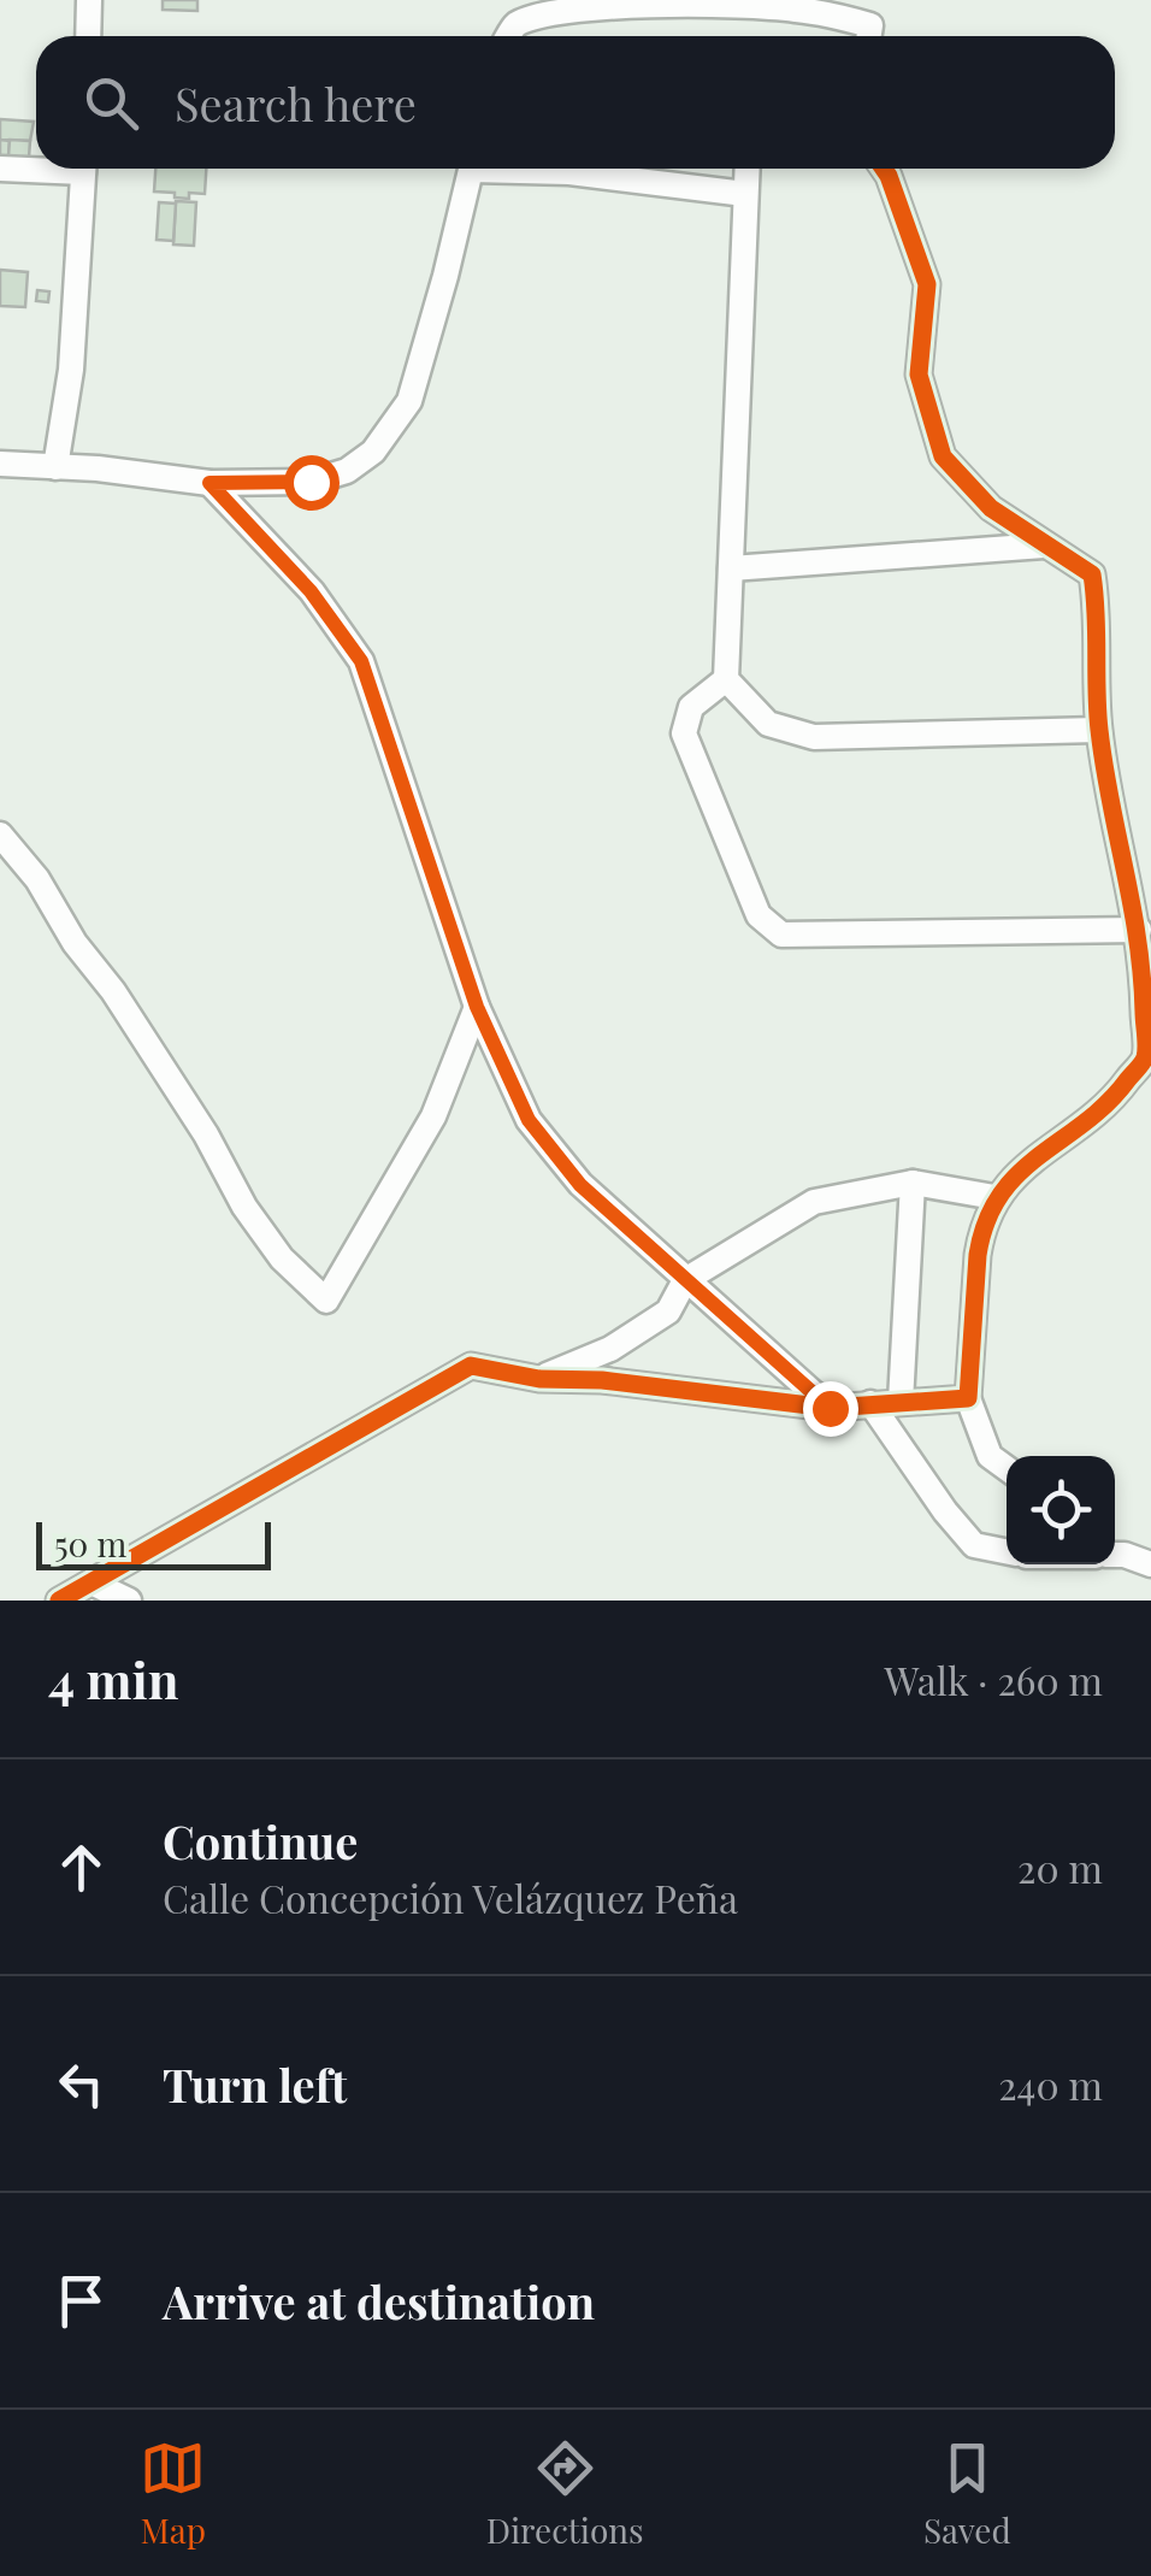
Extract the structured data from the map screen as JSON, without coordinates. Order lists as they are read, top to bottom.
{
  "scale_bar": "50 m",
  "page": {
    "search": "Search here",
    "scale": "50 m",
    "heading": ["4 min", "Walk · 260 m"],
    "list": [
      ["Continue", "Calle Concepción Velázquez Peña", "20 m"],
      ["Turn left", "240 m"],
      "Arrive at destination"
    ],
    "nav": ["Map", "Directions", "Saved"]
  }
}
